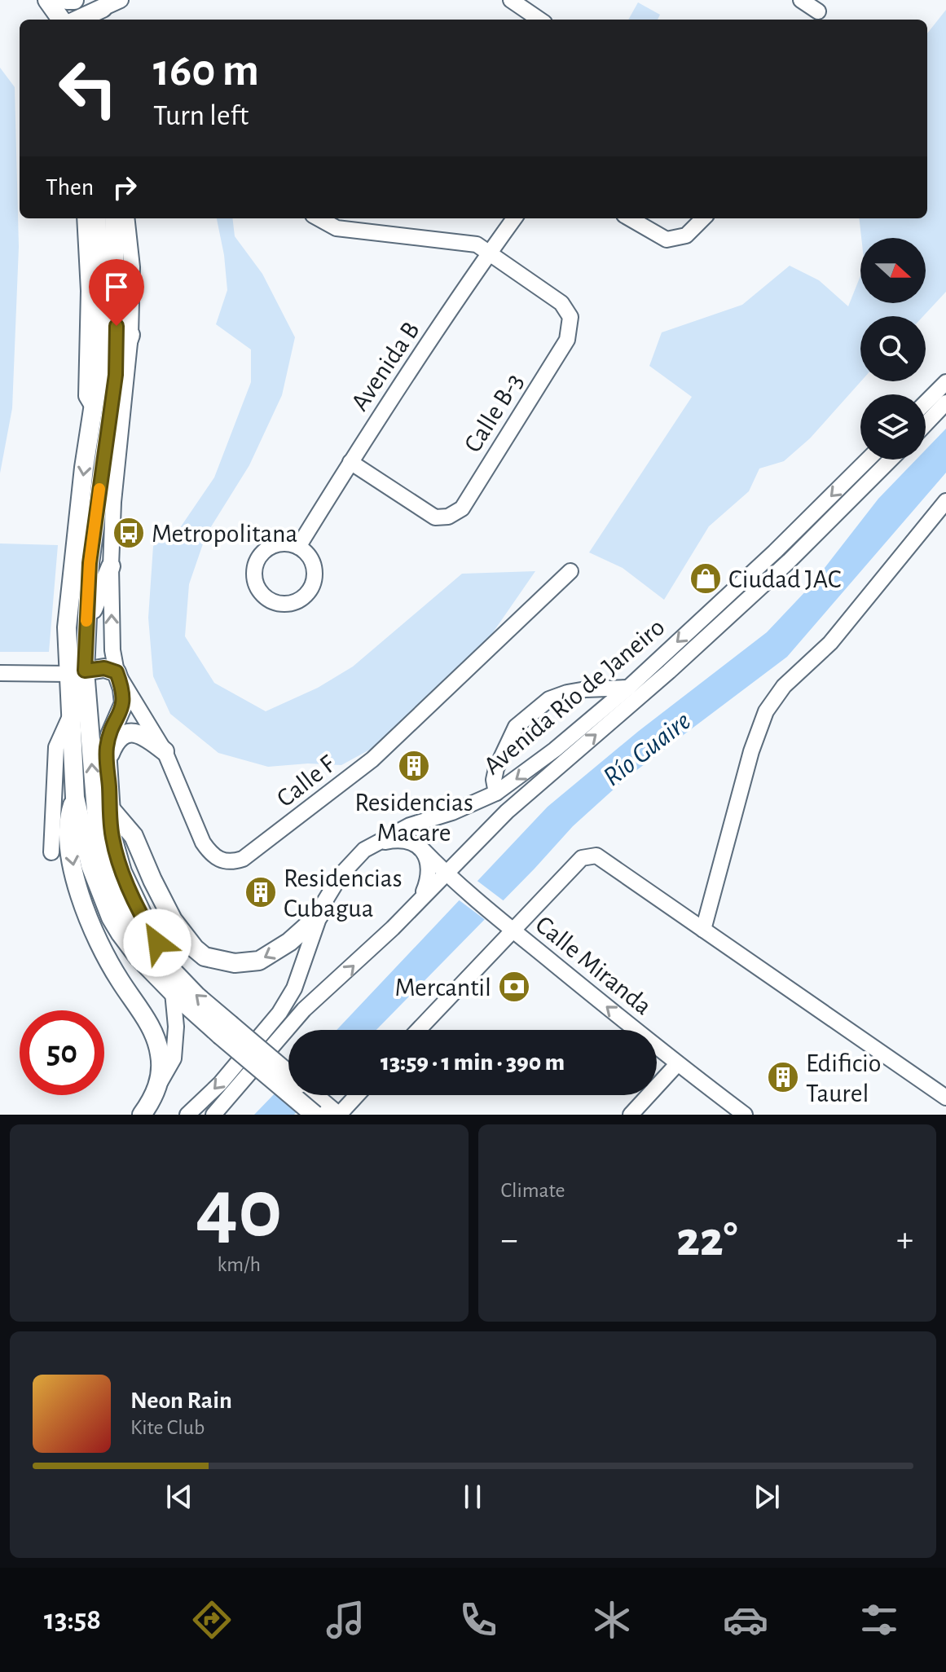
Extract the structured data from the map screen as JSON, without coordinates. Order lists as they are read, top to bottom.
{
  "streets": {
    "street": [
      "Avenida B",
      "Calle B-3",
      "Avenida Río de Janeiro",
      "Calle F",
      "Calle Miranda"
    ]
  },
  "crossings": [
    ["Avenida B", "Calle B-3"],
    ["Avenida Río de Janeiro", "Calle Miranda"]
  ],
  "water": ["Río Guaire"],
  "places": {
    "bus stop": ["Metropolitana"],
    "shop": ["Ciudad JAC"],
    "building": ["Residencias Macare", "Residencias Cubagua", "Edificio Taurel"],
    "bank": ["Mercantil"]
  },
  "north": "right",
  "page": {
    "turn": ["160 m", "Turn left"],
    "then": "Then",
    "limit": "50",
    "trip": "13:59 · 1 min · 390 m",
    "tile": [
      ["40", "km/h"],
      "Climate"
    ],
    "heat": ["−", "22°", "+"],
    "song": ["Neon Rain", "Kite Club"],
    "tabs": "13:58"
  }
}
